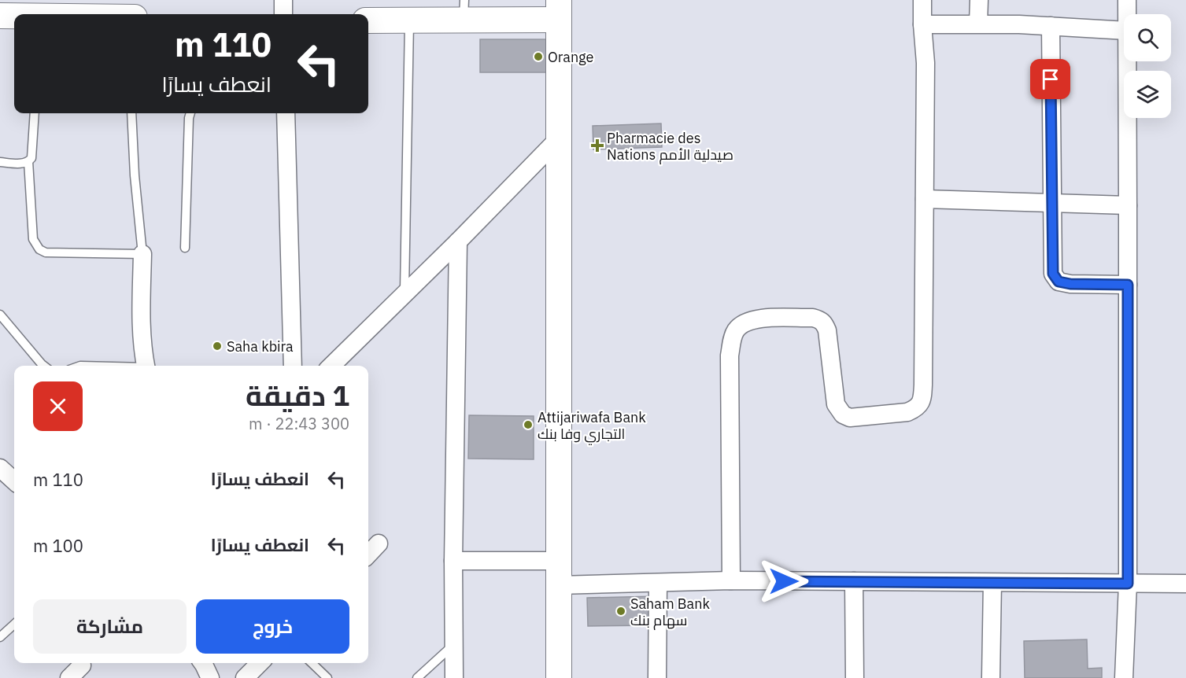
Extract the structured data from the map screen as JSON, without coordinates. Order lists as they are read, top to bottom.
{
  "places": {
    "other": [
      "Orange",
      "Saha kbira",
      "Attijariwafa Bank التجاري وفا بنك",
      "Saham Bank سهام بنك"
    ],
    "health": ["Pharmacie des Nations صيدلية الأمم"]
  },
  "page": {
    "turn": ["110 m", "انعطف يسارًا"],
    "heading": ["1 دقيقة", "300 m · 22:43"],
    "list": [
      {
        "name": "انعطف يسارًا",
        "value": "110 m"
      },
      {
        "name": "انعطف يسارًا",
        "value": "100 m"
      }
    ],
    "buttons": ["خروج", "مشاركة"]
  }
}
